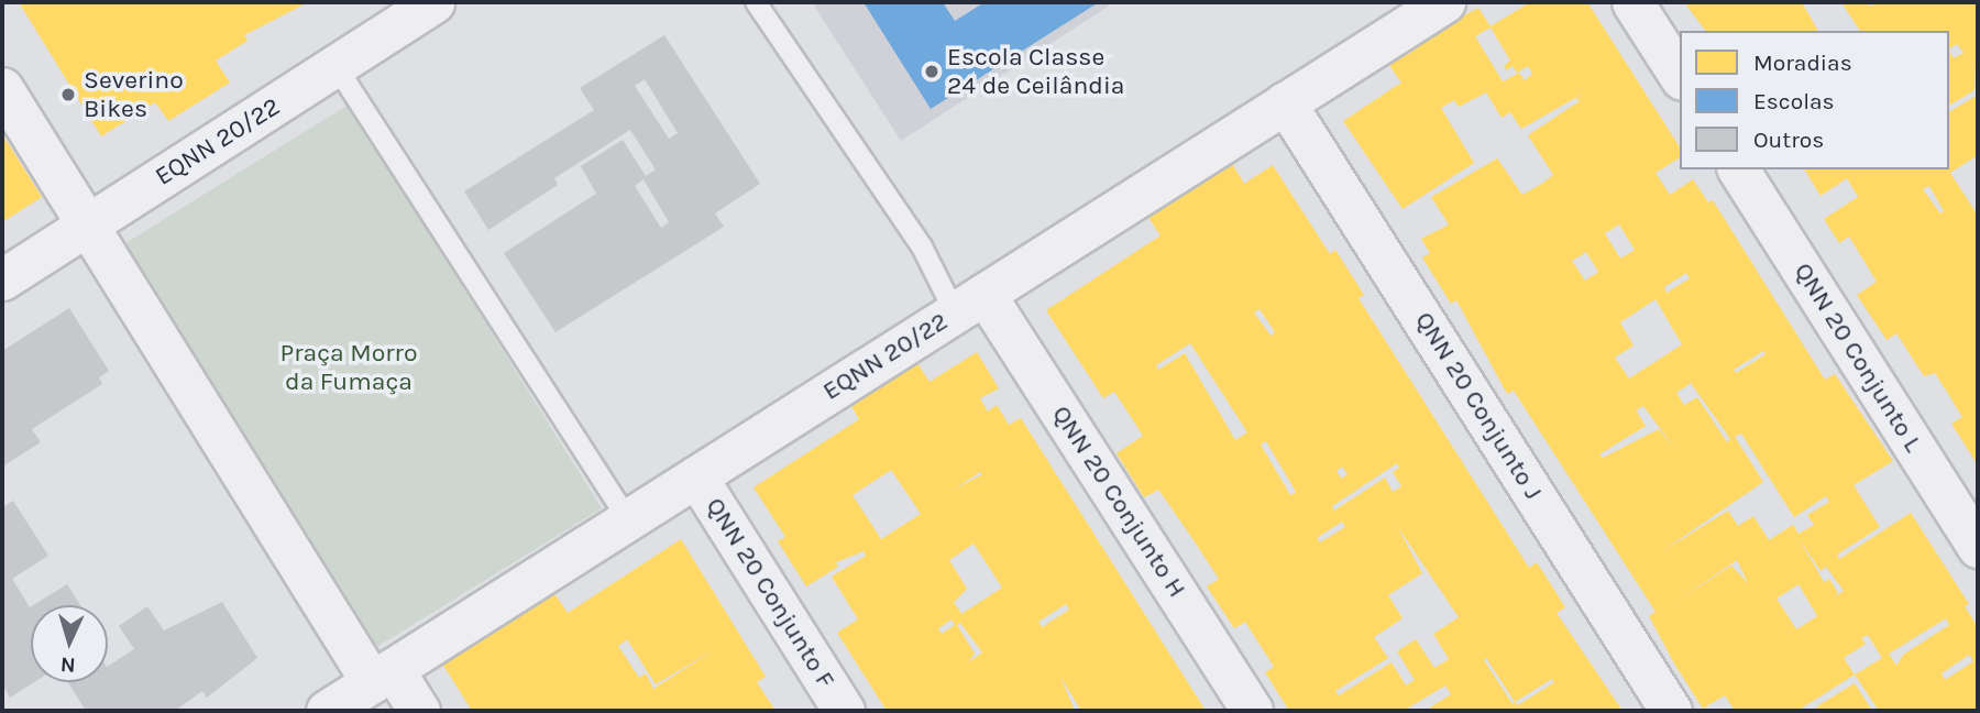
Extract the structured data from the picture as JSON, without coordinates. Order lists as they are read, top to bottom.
{
  "streets": {
    "street": [
      "EQNN 20/22",
      "QNN 20 Conjunto L",
      "QNN 20 Conjunto J",
      "QNN 20 Conjunto H",
      "QNN 20 Conjunto F"
    ]
  },
  "crossings": [
    ["EQNN 20/22", "QNN 20 Conjunto J"],
    ["EQNN 20/22", "QNN 20 Conjunto H"],
    ["EQNN 20/22", "QNN 20 Conjunto F"]
  ],
  "parks": ["Praça Morro da Fumaça"],
  "places": ["Escola Classe 24 de Ceilândia", "Severino Bikes"],
  "legend": ["Moradias", "Escolas", "Outros"],
  "north": "bottom"
}
